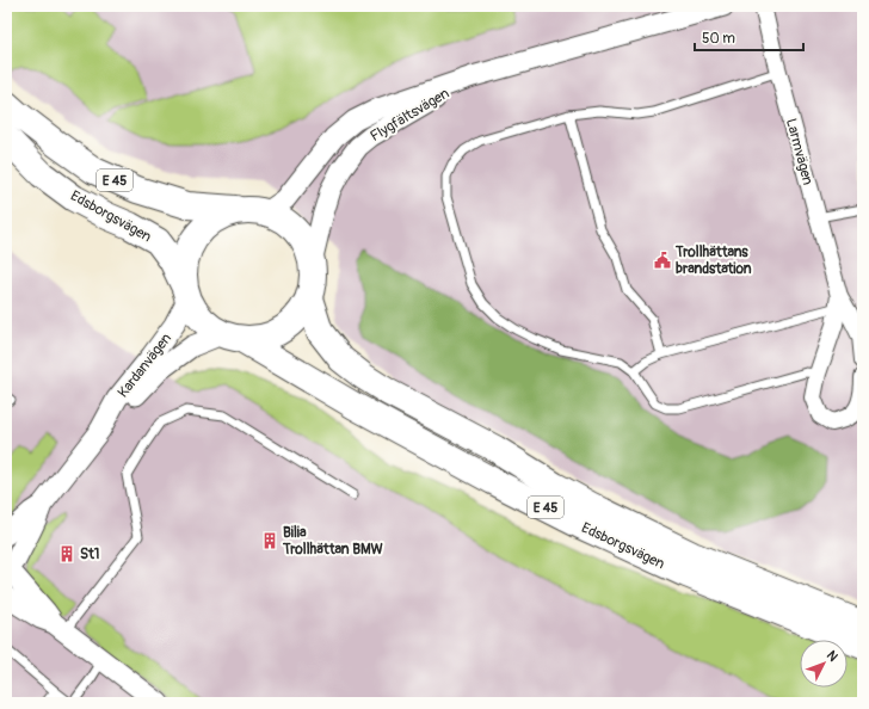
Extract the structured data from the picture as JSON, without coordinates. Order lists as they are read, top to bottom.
{
  "streets": {
    "highway": ["E 45", "Edsborgsvägen"],
    "street": ["Flygfältsvägen", "Larmvägen", "Kardanvägen"]
  },
  "crossings": [
    ["Flygfältsvägen", "E 45"],
    ["Flygfältsvägen", "Edsborgsvägen"],
    ["Flygfältsvägen", "Kardanvägen"],
    ["E 45", "Edsborgsvägen"],
    ["E 45", "Kardanvägen"],
    ["Edsborgsvägen", "Kardanvägen"]
  ],
  "places": {
    "public building": ["Trollhättans brandstation"],
    "building": ["Bilia Trollhättan BMW", "St1"]
  },
  "scale_bar": "50 m",
  "north": "top right"
}
